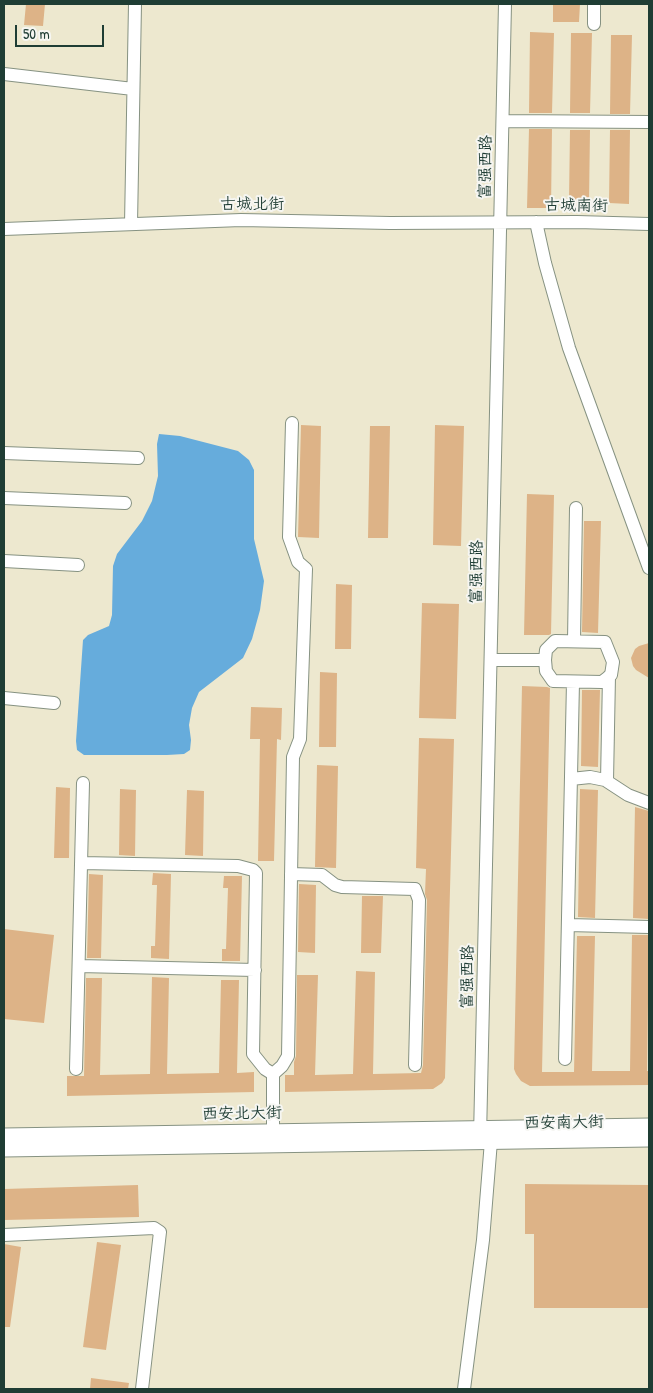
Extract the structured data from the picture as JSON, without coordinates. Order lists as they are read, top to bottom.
{
  "streets": {
    "main road": ["西安北大街", "西安南大街"],
    "street": ["富强西路", "古城北街", "古城南街"]
  },
  "crossings": [
    ["富强西路", "古城北街"],
    ["富强西路", "古城南街"],
    ["富强西路", "西安北大街"],
    ["富强西路", "西安南大街"],
    ["古城北街", "古城南街"],
    ["西安北大街", "西安南大街"]
  ],
  "scale_bar": "50 m"
}
